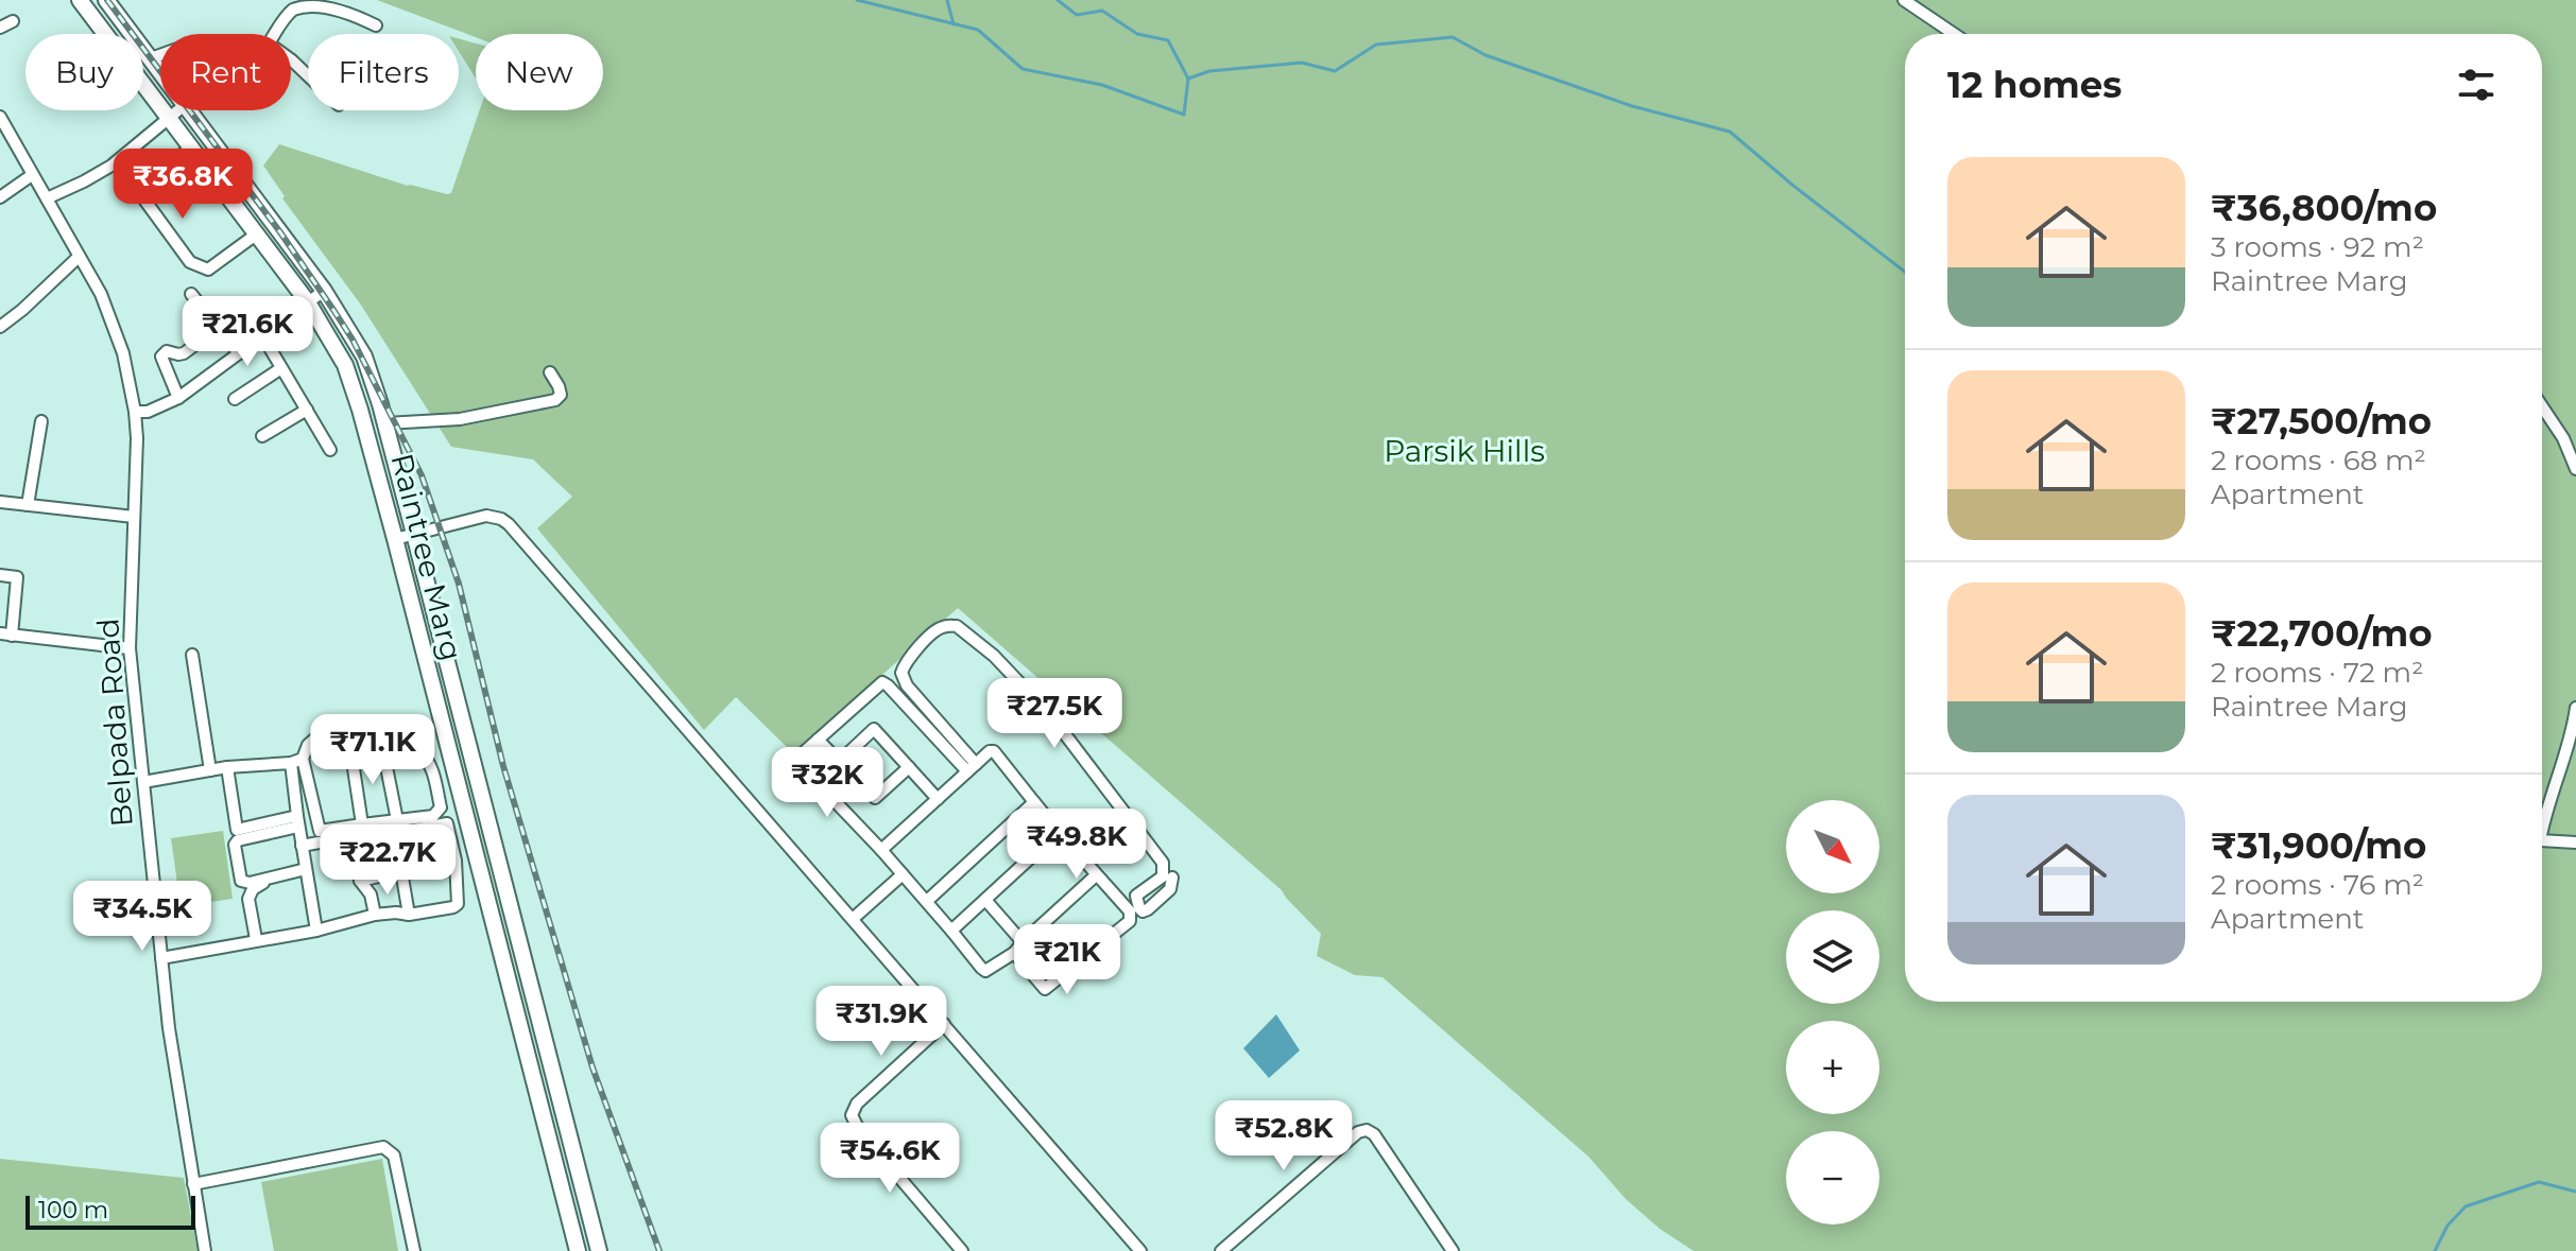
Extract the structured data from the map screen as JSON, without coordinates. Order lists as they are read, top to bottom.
{
  "streets": {
    "main road": ["Raintree Marg"],
    "street": ["Belpada Road"]
  },
  "parks": ["Parsik Hills"],
  "scale_bar": "100 m",
  "north": "bottom right",
  "page": {
    "chip": [
      "Buy",
      "Rent",
      "Filters",
      "New"
    ],
    "heading": "12 homes",
    "list": [
      {
        "name": "₹36,800/mo",
        "note": "3 rooms · 92 m² · Raintree Marg"
      },
      {
        "name": "₹27,500/mo",
        "note": "2 rooms · 68 m² · Apartment"
      },
      {
        "name": "₹22,700/mo",
        "note": "2 rooms · 72 m² · Raintree Marg"
      },
      {
        "name": "₹31,900/mo",
        "note": "2 rooms · 76 m² · Apartment"
      }
    ],
    "price": [
      "₹36.8K",
      "₹21.6K",
      "₹27.5K",
      "₹71.1K",
      "₹32K",
      "₹49.8K",
      "₹22.7K",
      "₹34.5K",
      "₹21K",
      "₹31.9K",
      "₹52.8K",
      "₹54.6K"
    ],
    "map_buttons": ["+", "−"],
    "scale": "100 m"
  }
}
